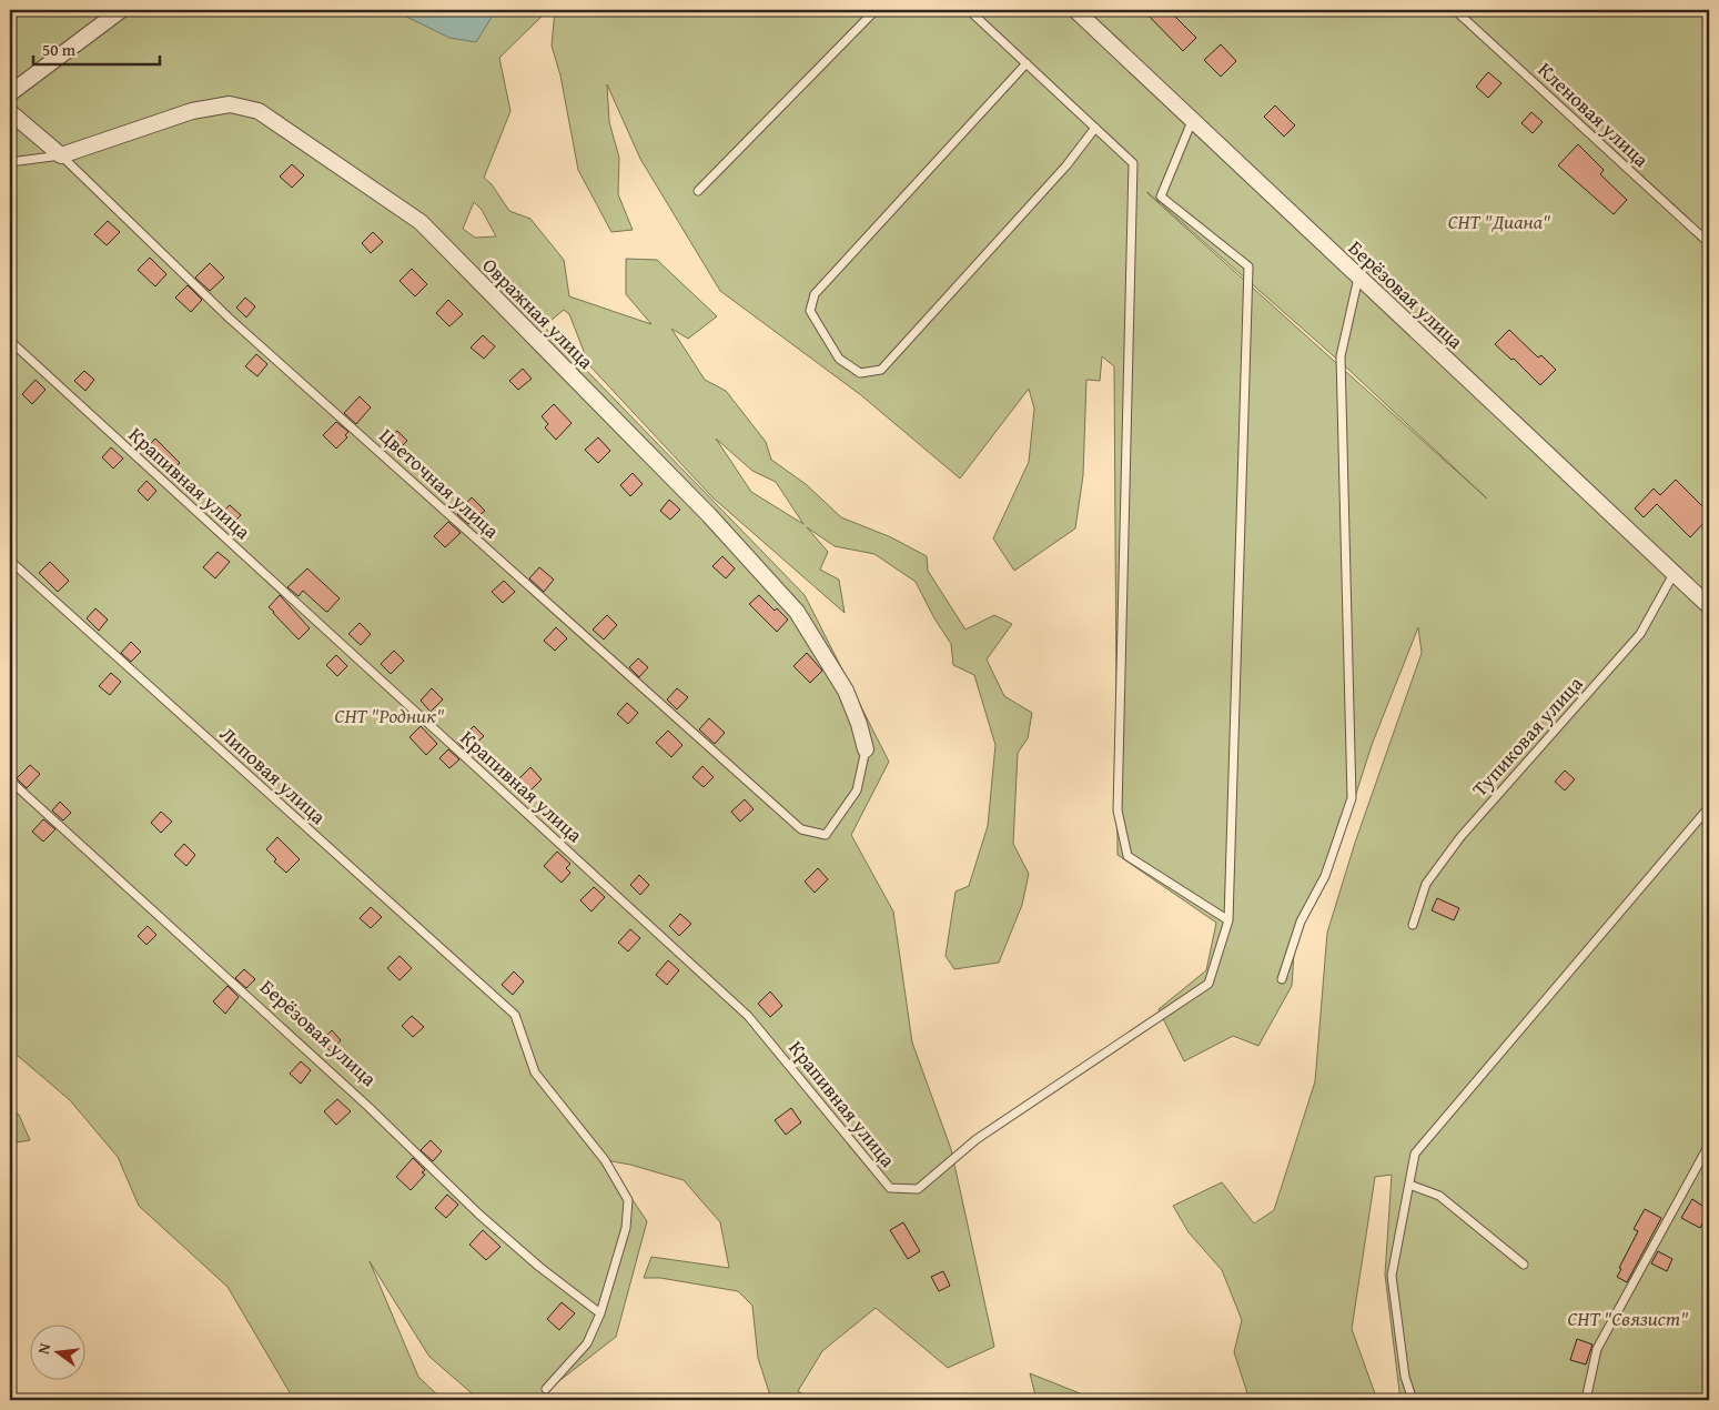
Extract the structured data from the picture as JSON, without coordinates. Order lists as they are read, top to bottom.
{
  "streets": {
    "street": ["Берёзовая улица", "Овражная улица"],
    "lane": [
      "Кленовая улица",
      "Крапивная улица",
      "Цветочная улица",
      "Тупиковая улица",
      "Липовая улица"
    ]
  },
  "crossings": [
    ["Берёзовая улица", "Тупиковая улица"],
    ["Берёзовая улица", "Липовая улица"],
    ["Овражная улица", "Цветочная улица"]
  ],
  "parks": ["СНТ \"Диана\"", "СНТ \"Родник\"", "СНТ \"Связист\""],
  "scale_bar": "50 m",
  "north": "left"
}
